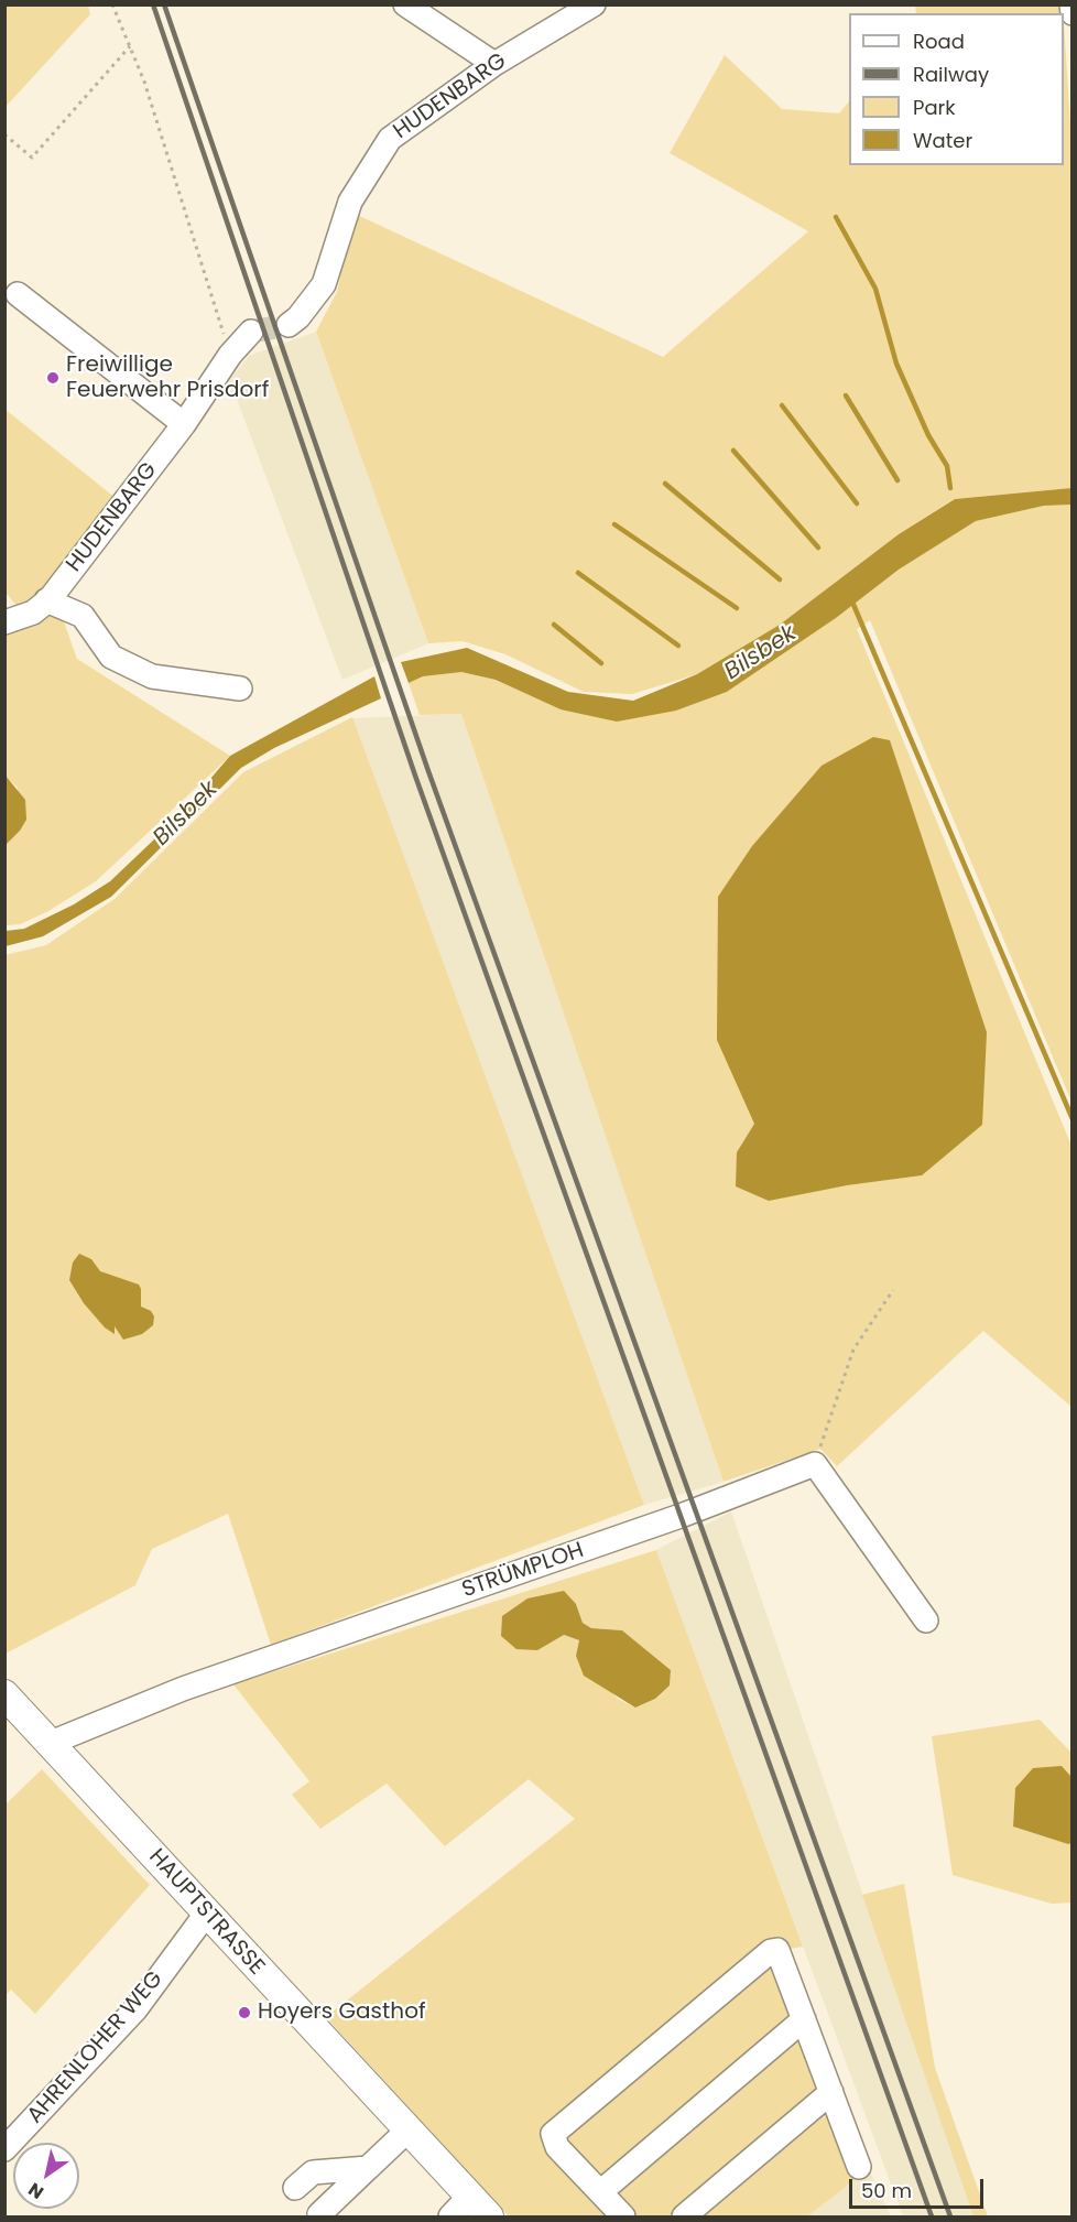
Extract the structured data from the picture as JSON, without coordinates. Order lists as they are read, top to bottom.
{
  "streets": {
    "main road": ["HAUPTSTRASSE"],
    "street": ["HUDENBARG", "STRÜMPLOH", "AHRENLOHER WEG"]
  },
  "crossings": [
    ["STRÜMPLOH", "HAUPTSTRASSE"],
    ["HAUPTSTRASSE", "AHRENLOHER WEG"]
  ],
  "water": ["Bilsbek"],
  "places": ["Freiwillige Feuerwehr Prisdorf", "Hoyers Gasthof"],
  "legend": [
    "Road",
    "Railway",
    "Park",
    "Water"
  ],
  "scale_bar": "50 m",
  "north": "bottom left"
}
